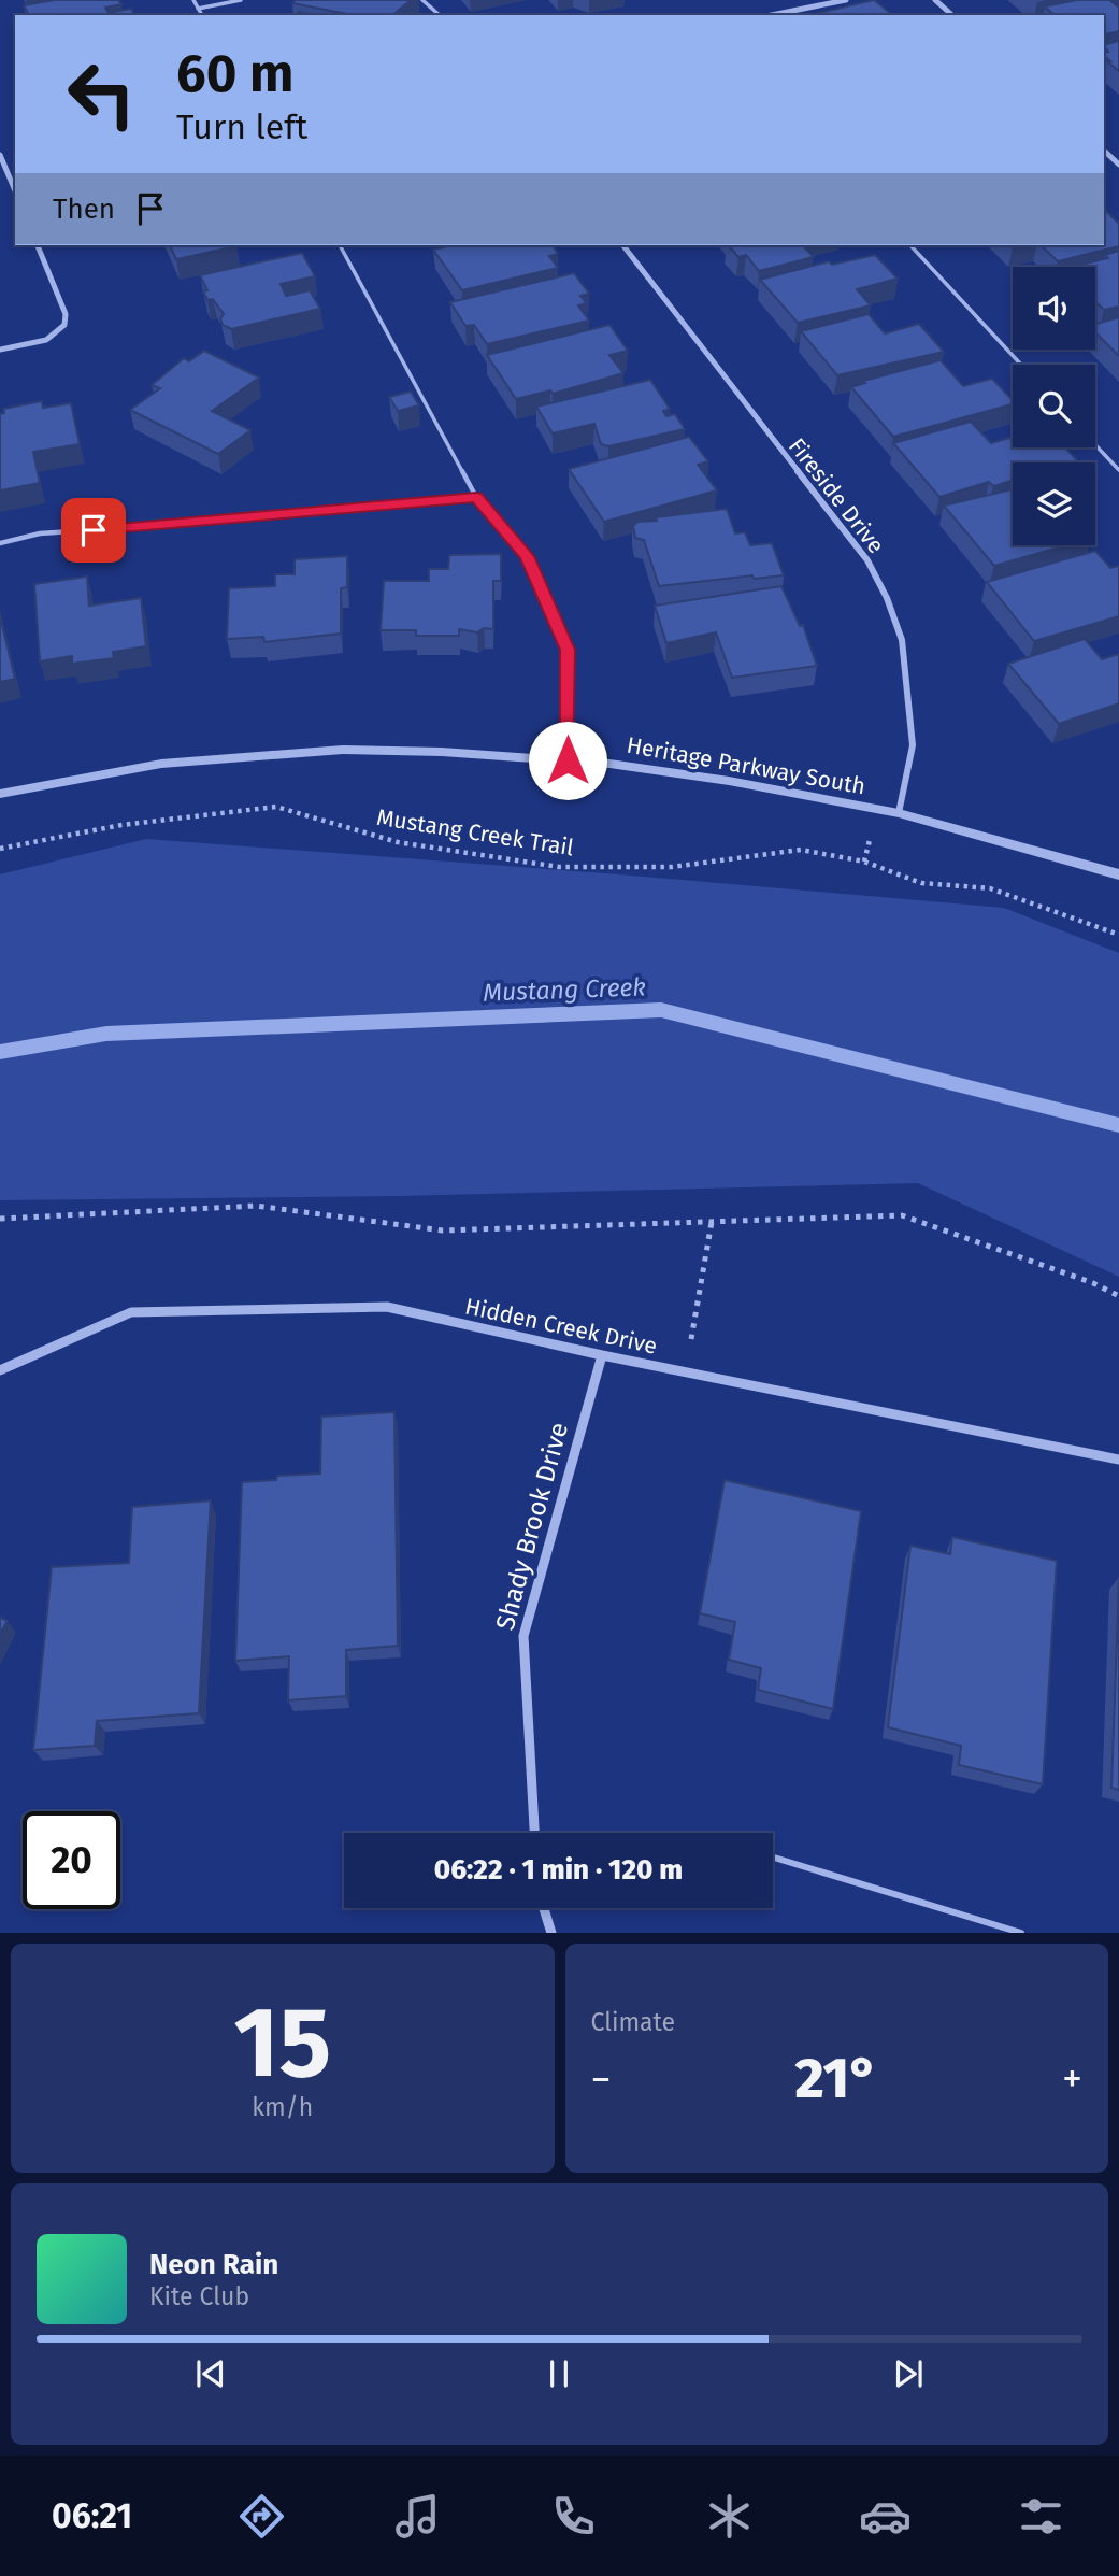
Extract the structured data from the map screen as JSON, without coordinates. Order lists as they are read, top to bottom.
{
  "streets": {
    "street": [
      "Fireside Drive",
      "Heritage Parkway South",
      "Hidden Creek Drive",
      "Shady Brook Drive"
    ],
    "path": ["Mustang Creek Trail"]
  },
  "crossings": [
    ["Fireside Drive", "Heritage Parkway South"],
    ["Hidden Creek Drive", "Shady Brook Drive"]
  ],
  "water": ["Mustang Creek"],
  "page": {
    "turn": ["60 m", "Turn left"],
    "then": "Then",
    "limit": "20",
    "trip": "06:22 · 1 min · 120 m",
    "tile": [
      ["15", "km/h"],
      "Climate"
    ],
    "heat": ["−", "21°", "+"],
    "song": ["Neon Rain", "Kite Club"],
    "tabs": "06:21"
  }
}
